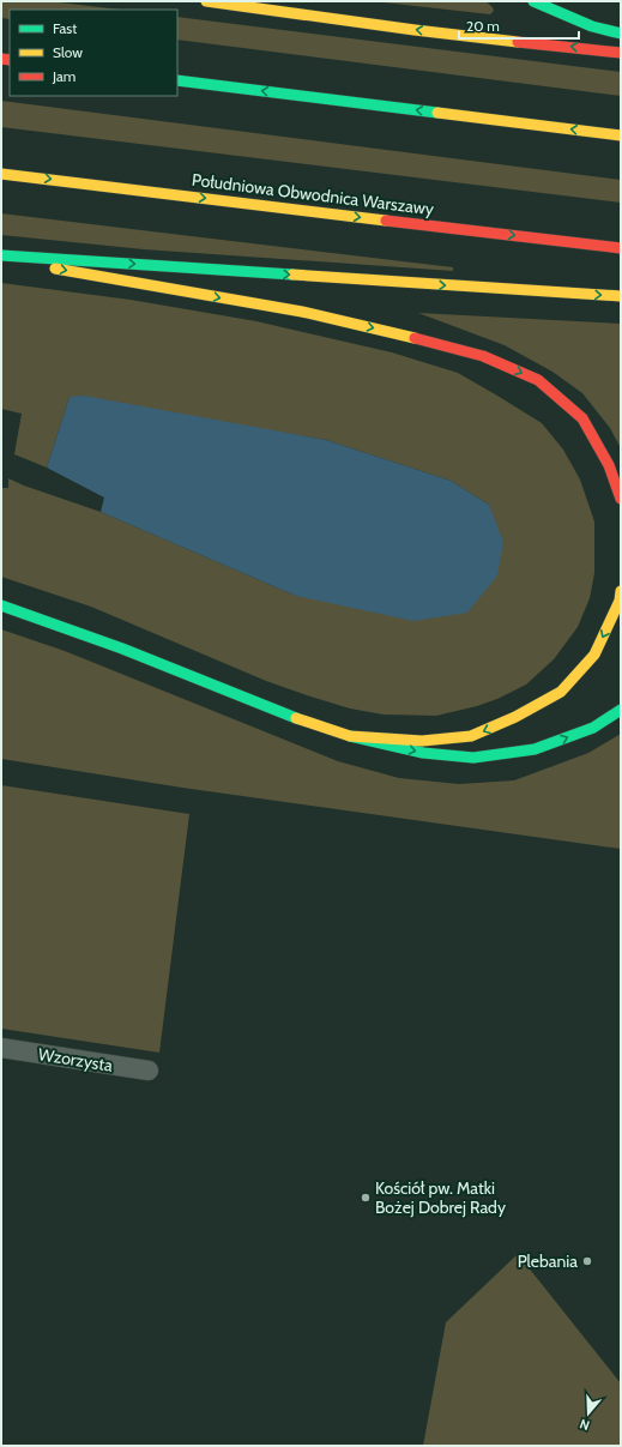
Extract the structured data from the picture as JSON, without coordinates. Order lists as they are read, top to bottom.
{
  "streets": {
    "main road": ["Południowa Obwodnica Warszawy"],
    "lane": ["Wzorzysta"]
  },
  "places": ["Kościół pw. Matki Bożej Dobrej Rady", "Plebania"],
  "legend": ["Fast", "Slow", "Jam"],
  "scale_bar": "20 m",
  "north": "bottom"
}
